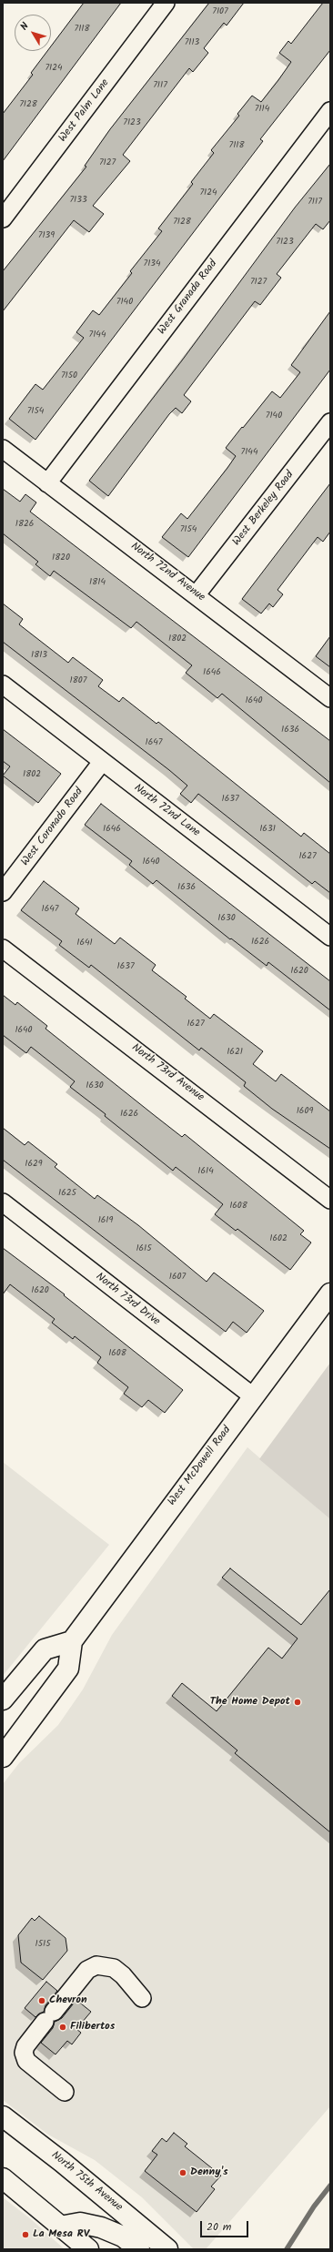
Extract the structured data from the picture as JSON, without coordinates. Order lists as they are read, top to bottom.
{
  "streets": {
    "main road": ["West McDowell Road", "North 75th Avenue"],
    "street": [
      "West Palm Lane",
      "West Granada Road",
      "West Berkeley Road",
      "North 72nd Avenue",
      "North 72nd Lane",
      "West Coronado Road",
      "North 73rd Avenue",
      "North 73rd Drive"
    ]
  },
  "crossings": [
    ["West Granada Road", "North 72nd Avenue"],
    ["West Berkeley Road", "North 72nd Avenue"],
    ["North 72nd Lane", "West Coronado Road"],
    ["North 73rd Drive", "West McDowell Road"]
  ],
  "places": [
    "The Home Depot",
    "Chevron",
    "Filibertos",
    "Denny's",
    "La Mesa RV"
  ],
  "house_numbers": [
    "7107",
    "7118",
    "7113",
    "7124",
    "7117",
    "7128",
    "7114",
    "7123",
    "7118",
    "7127",
    "7124",
    "7133",
    "7117",
    "7128",
    "7139",
    "7123",
    "7134",
    "7127",
    "7140",
    "7144",
    "7150",
    "7154",
    "7140",
    "7144",
    "1826",
    "7154",
    "1820",
    "1814",
    "1802",
    "1813",
    "1646",
    "1807",
    "1640",
    "1636",
    "1647",
    "1802",
    "1637",
    "1646",
    "1631",
    "1627",
    "1640",
    "1636",
    "1647",
    "1630",
    "1626",
    "1641",
    "1637",
    "1620",
    "1627",
    "1640",
    "1621",
    "1630",
    "1609",
    "1626",
    "1629",
    "1614",
    "1625",
    "1608",
    "1619",
    "1602",
    "1615",
    "1607",
    "1620",
    "1608",
    "1515"
  ],
  "scale_bar": "20 m",
  "north": "top left"
}
